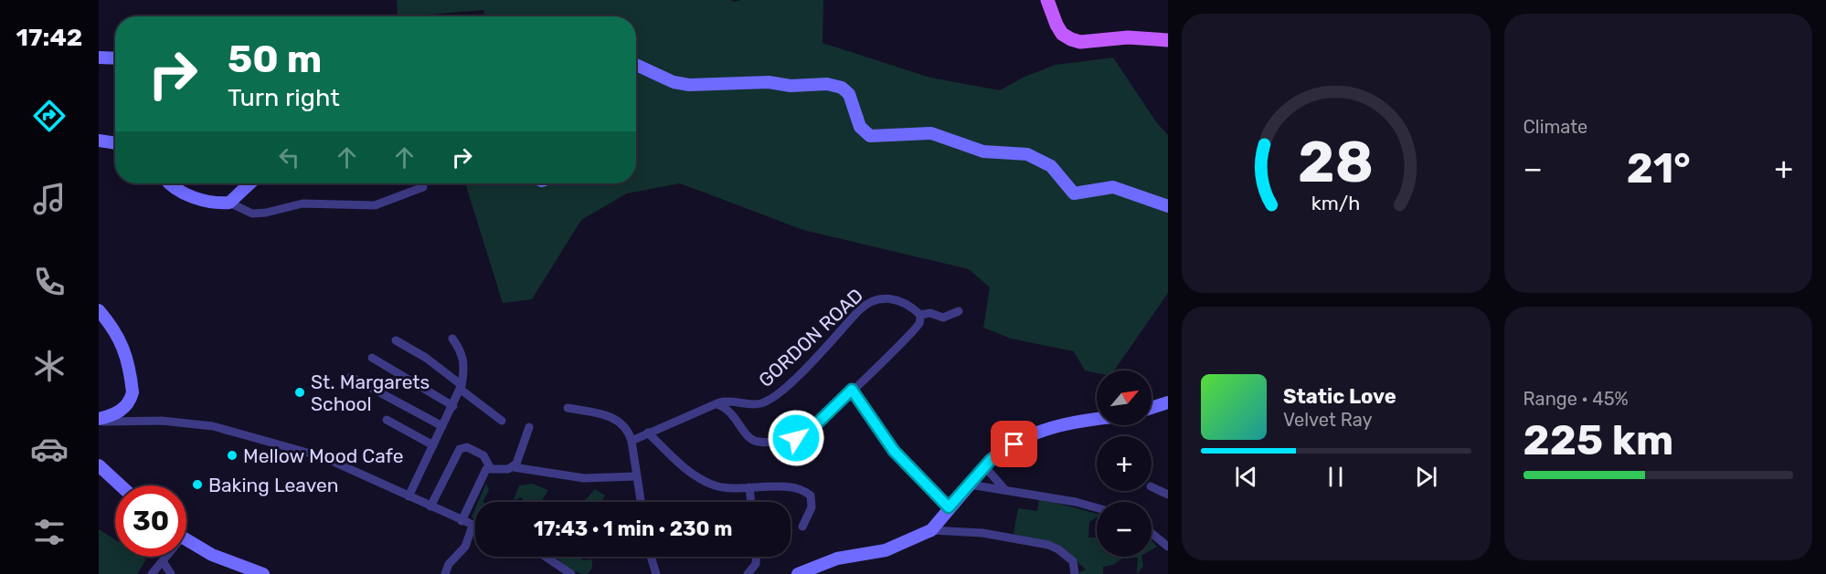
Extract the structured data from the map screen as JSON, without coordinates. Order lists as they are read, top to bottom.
{
  "streets": {
    "street": ["GORDON ROAD"]
  },
  "places": ["St. Margarets School", "Mellow Mood Cafe", "Baking Leaven"],
  "north": "top right",
  "page": {
    "tabs": "17:42",
    "tile": [
      "Climate",
      ["Range · 45%", "225 km"]
    ],
    "turn": ["50 m", "Turn right"],
    "heat": ["−", "21°", "+"],
    "map_buttons": ["+", "−"],
    "song": ["Static Love", "Velvet Ray"],
    "limit": "30",
    "trip": "17:43 · 1 min · 230 m",
    "gauge": ["28", "km/h"]
  }
}
